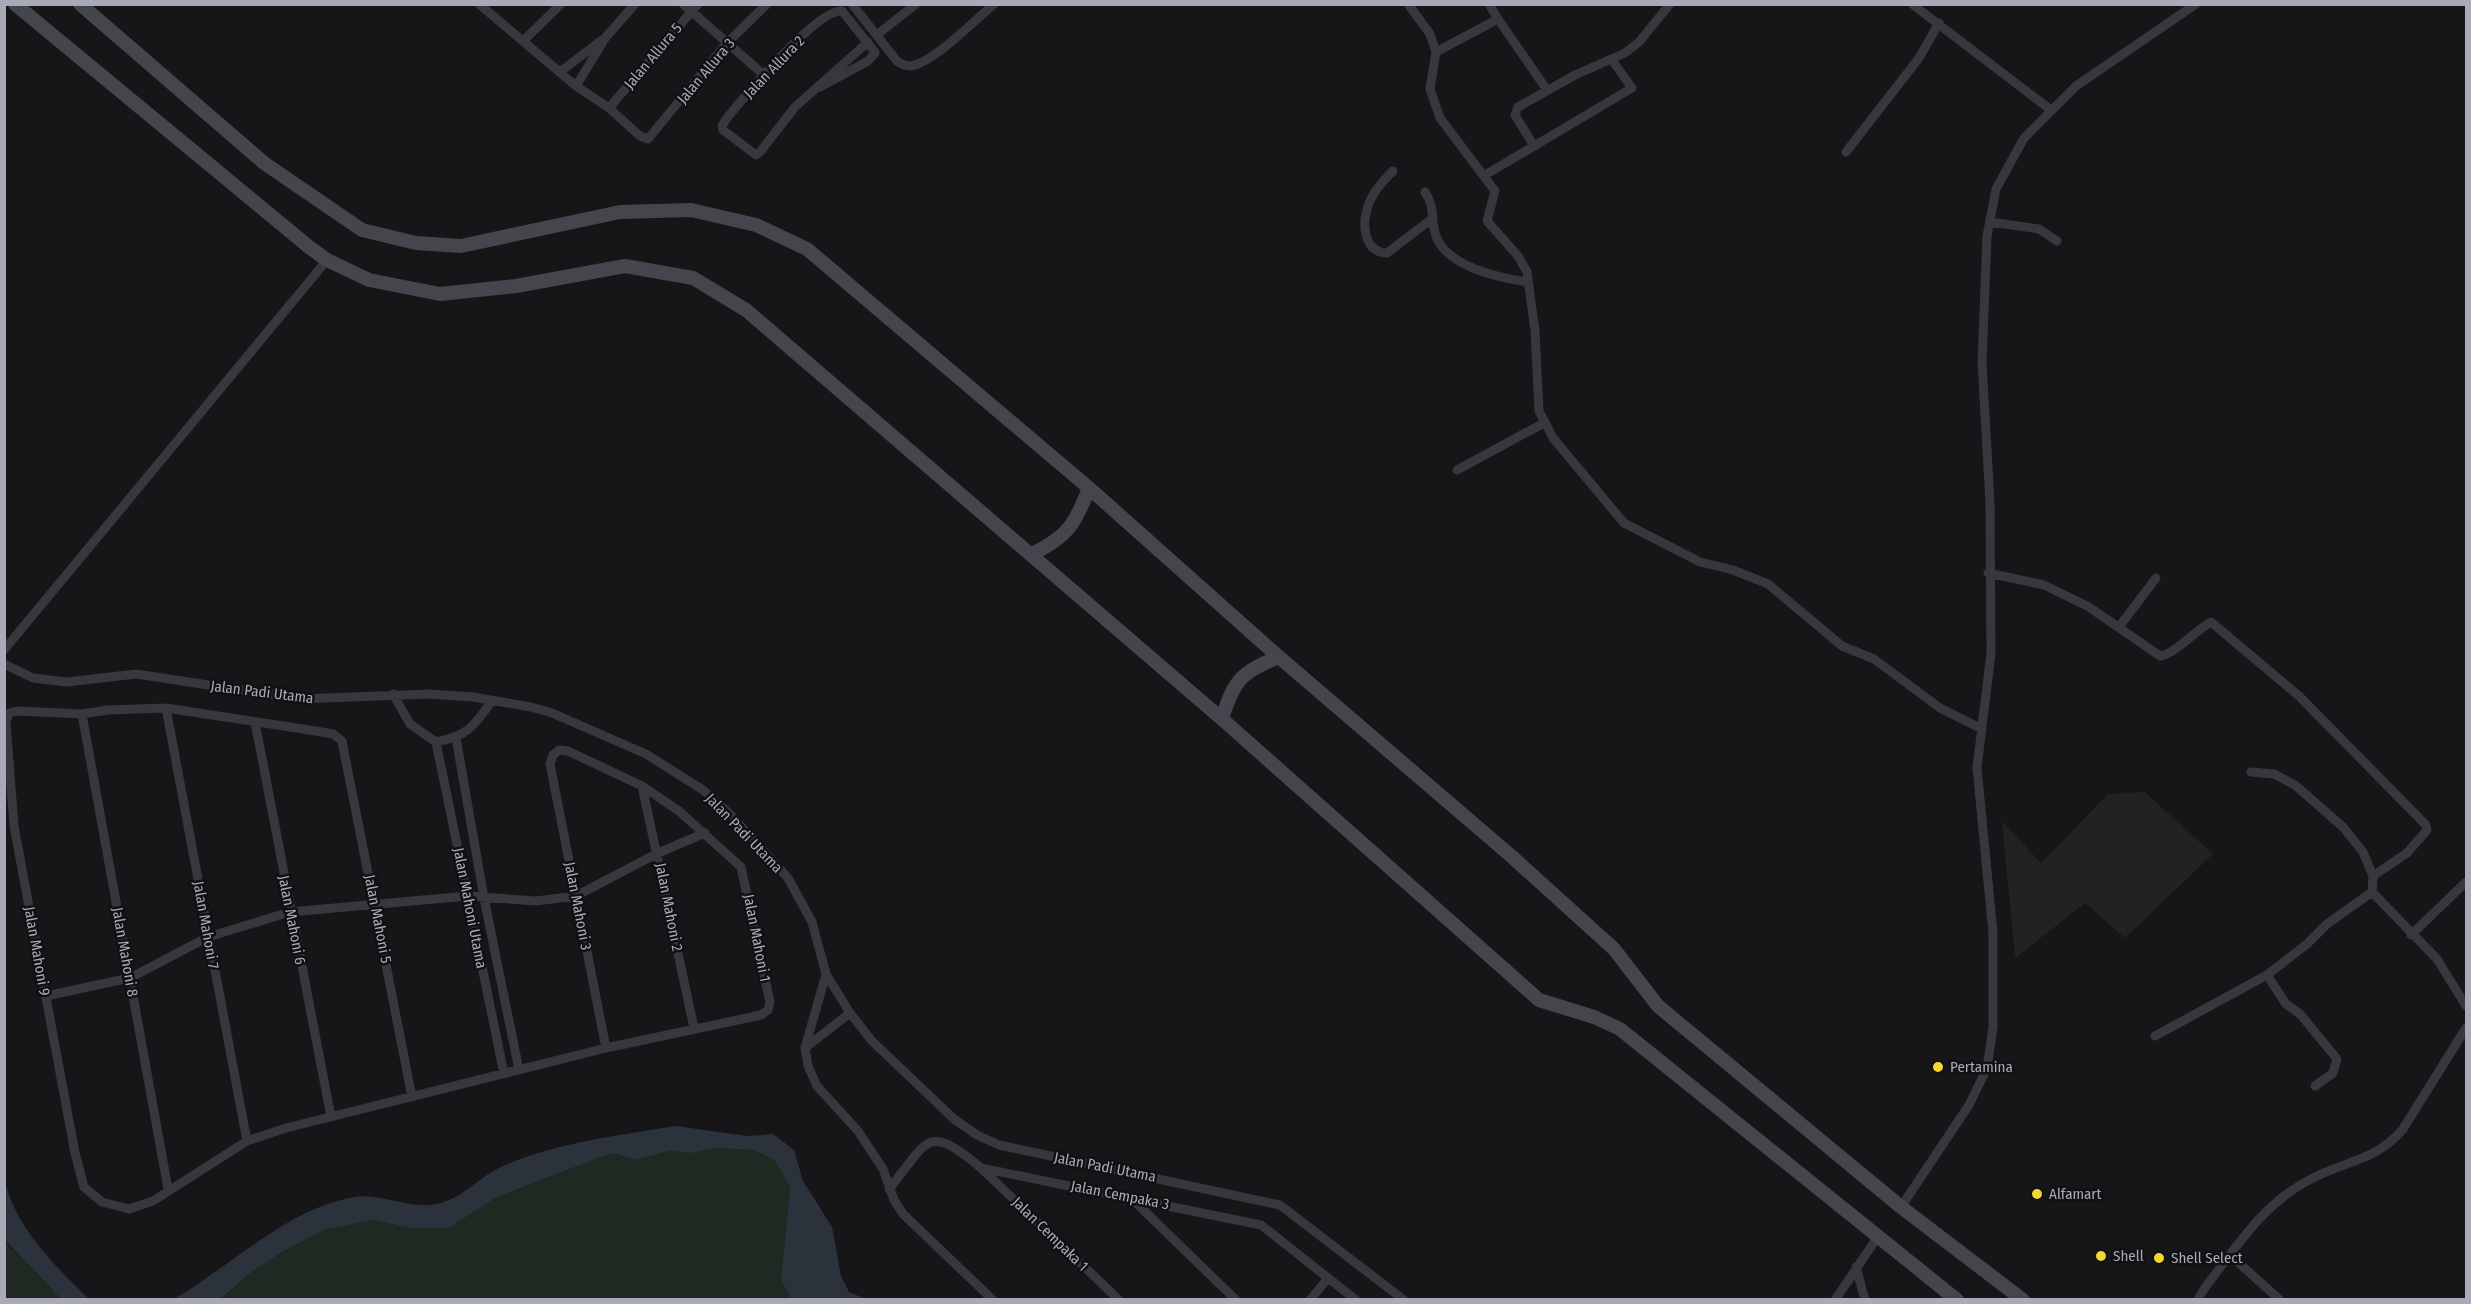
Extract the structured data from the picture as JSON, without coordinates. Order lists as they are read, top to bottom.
{
  "streets": {
    "street": [
      "Jalan Allura 5",
      "Jalan Allura 2",
      "Jalan Allura 3",
      "Jalan Padi Utama",
      "Jalan Mahoni 3",
      "Jalan Mahoni 2",
      "Jalan Mahoni Utama",
      "Jalan Mahoni 5",
      "Jalan Mahoni 6",
      "Jalan Mahoni 7",
      "Jalan Mahoni 1",
      "Jalan Mahoni 9",
      "Jalan Mahoni 8",
      "Jalan Cempaka 3",
      "Jalan Cempaka 1"
    ]
  },
  "crossings": [
    ["Jalan Allura 5", "Jalan Allura 3"],
    ["Jalan Mahoni 3", "Jalan Mahoni 2"],
    ["Jalan Mahoni 2", "Jalan Mahoni 1"],
    ["Jalan Mahoni 5", "Jalan Mahoni 6"],
    ["Jalan Mahoni 9", "Jalan Mahoni 8"],
    ["Jalan Cempaka 3", "Jalan Cempaka 1"]
  ],
  "places": [
    "Pertamina",
    "Alfamart",
    "Shell",
    "Shell Select"
  ]
}
